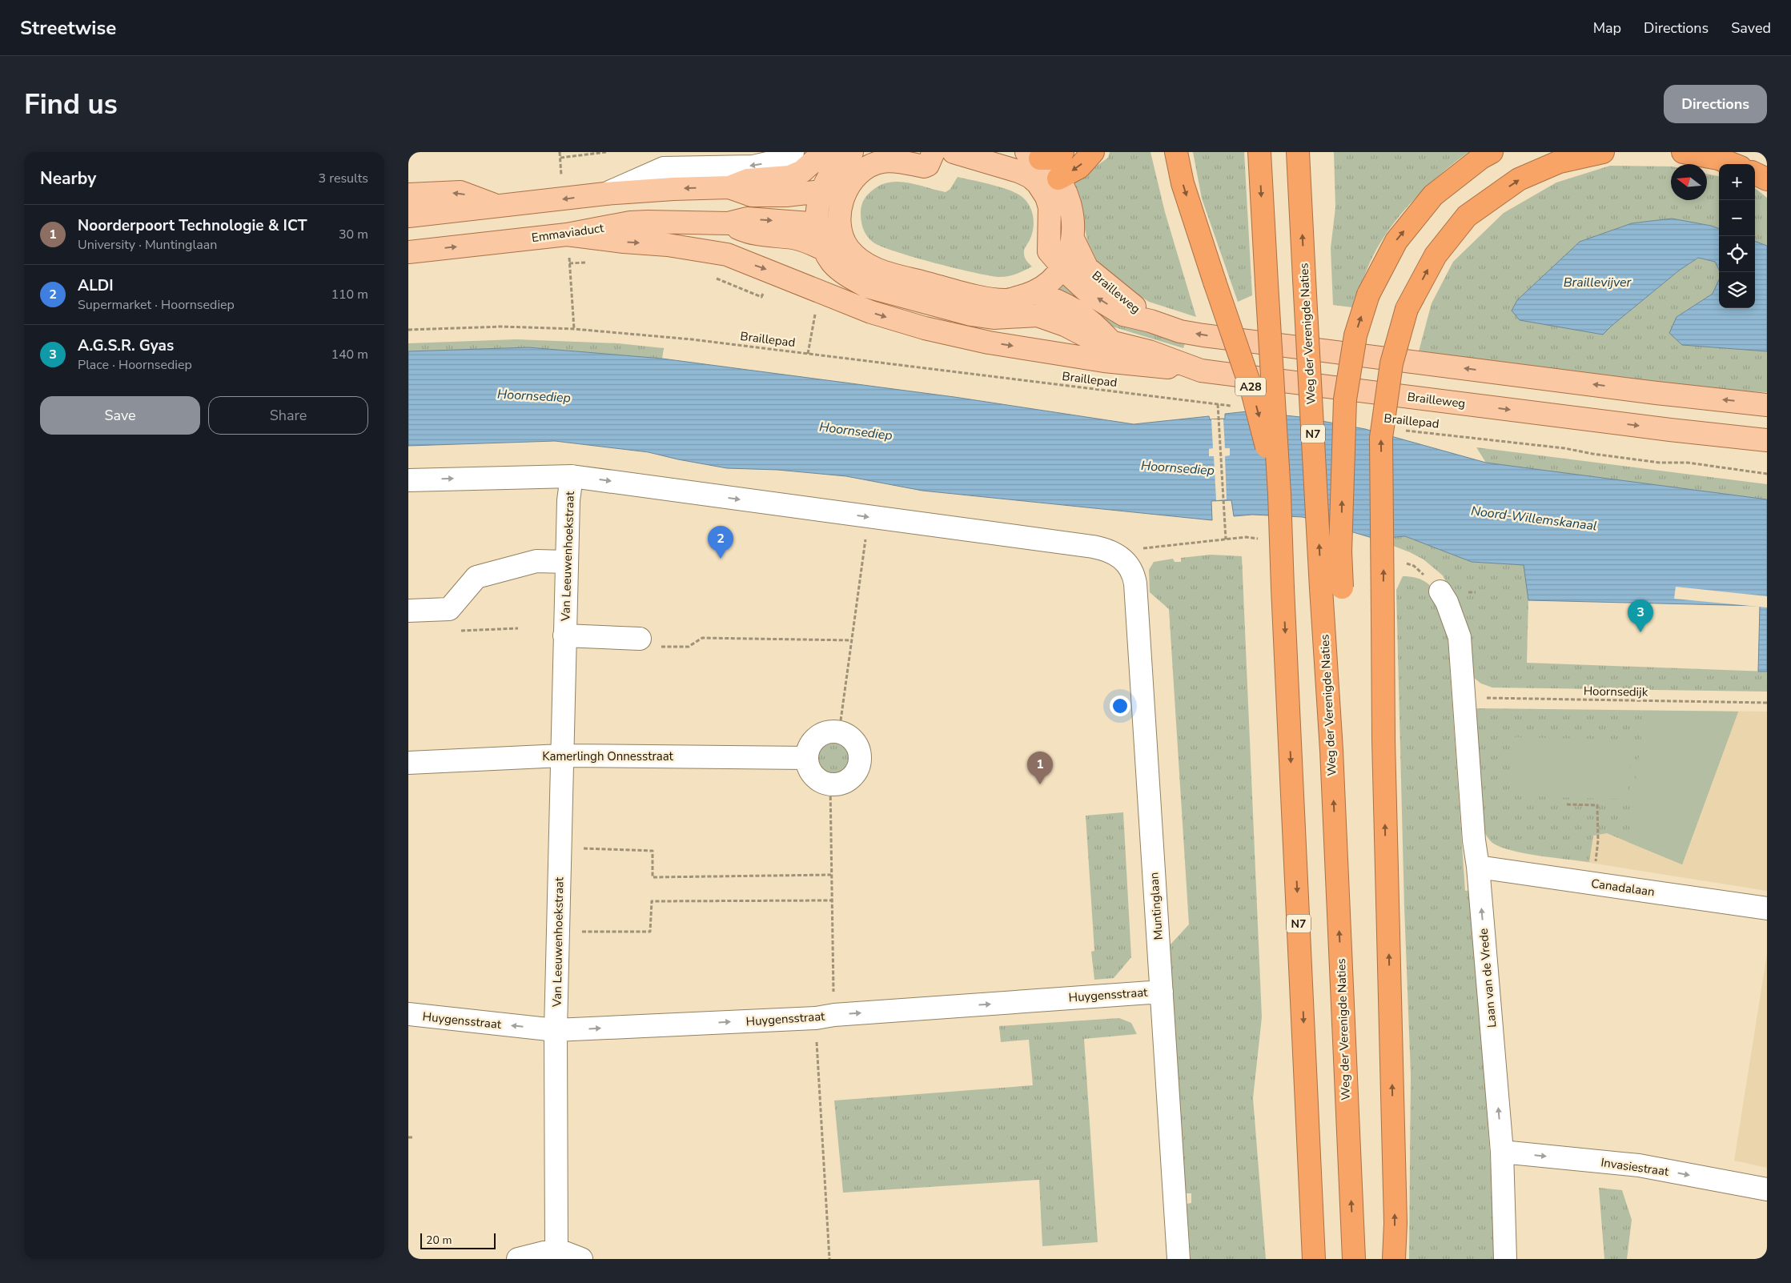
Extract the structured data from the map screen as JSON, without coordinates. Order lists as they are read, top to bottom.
{
  "streets": {
    "highway": ["Weg der Verenigde Naties", "A28", "N7"],
    "main road": ["Emmaviaduct", "Brailleweg"],
    "street": [
      "Van Leeuwenhoekstraat",
      "Kamerlingh Onnesstraat",
      "Canadalaan",
      "Muntinglaan",
      "Laan van de Vrede",
      "Huygensstraat",
      "Invasiestraat"
    ],
    "path": ["Braillepad", "Hoornsedijk"]
  },
  "crossings": [
    ["Emmaviaduct", "Brailleweg"],
    ["Weg der Verenigde Naties", "N7"],
    ["A28", "N7"],
    ["Van Leeuwenhoekstraat", "Kamerlingh Onnesstraat"],
    ["Van Leeuwenhoekstraat", "Huygensstraat"],
    ["Hoornsedijk", "Laan van de Vrede"],
    ["Canadalaan", "Laan van de Vrede"],
    ["Muntinglaan", "Huygensstraat"],
    ["Laan van de Vrede", "Invasiestraat"]
  ],
  "one_way": ["Laan van de Vrede", "Invasiestraat"],
  "water": ["Braillevijver", "Hoornsediep", "Noord-Willemskanaal"],
  "scale_bar": "20 m",
  "north": "left",
  "page": {
    "header": "Streetwise",
    "nav": ["Map", "Directions", "Saved"],
    "buttons": [
      "Directions",
      ["Save", "Share"]
    ],
    "title": "Find us",
    "heading": ["Nearby", "3 results"],
    "map_buttons": ["+", "−"],
    "list": [
      {
        "mark": "1",
        "name": "Noorderpoort Technologie & ICT",
        "note": "University · Muntinglaan",
        "value": "30 m"
      },
      {
        "mark": "2",
        "name": "ALDI",
        "note": "Supermarket · Hoornsediep",
        "value": "110 m"
      },
      {
        "mark": "3",
        "name": "A.G.S.R. Gyas",
        "note": "Place · Hoornsediep",
        "value": "140 m"
      }
    ],
    "pins": ["2", "3", "1"],
    "scale": "20 m"
  }
}
